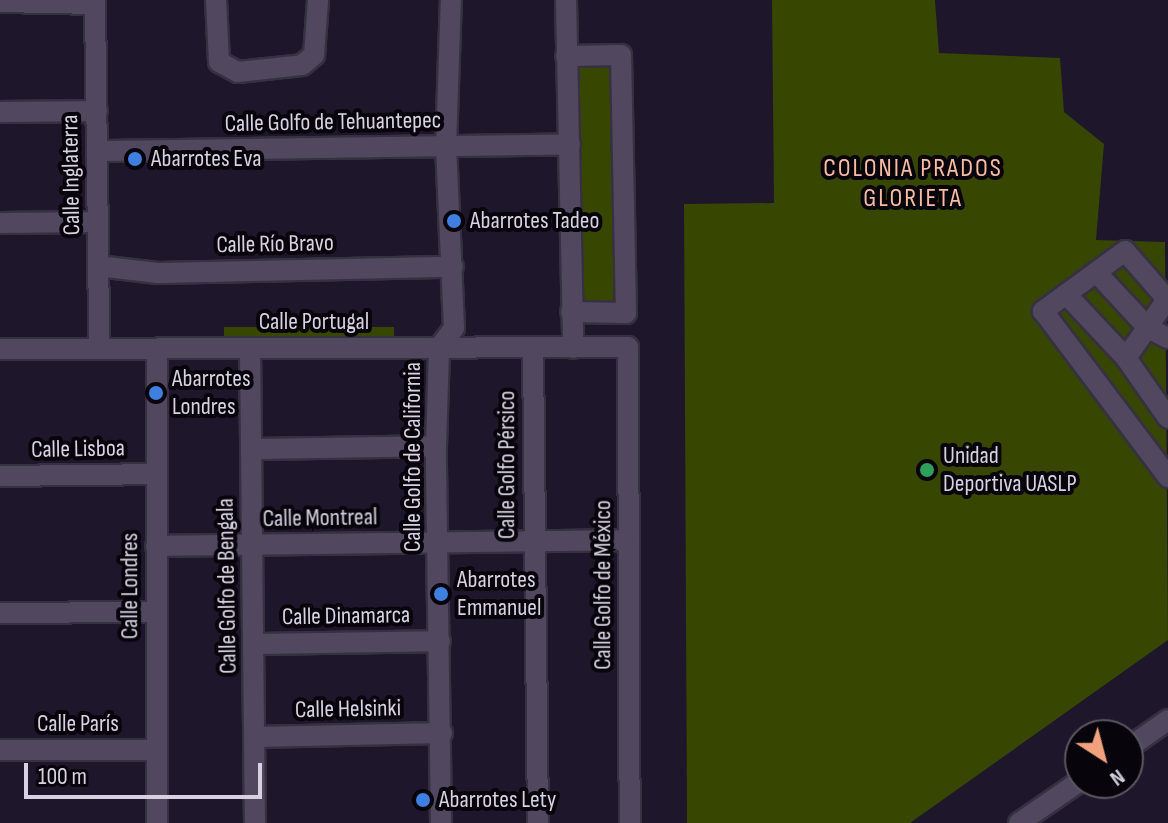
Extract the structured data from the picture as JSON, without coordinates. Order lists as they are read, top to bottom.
{
  "streets": {
    "street": [
      "Calle Golfo de Tehuantepec",
      "Calle Inglaterra",
      "Calle Río Bravo",
      "Calle Portugal",
      "Calle Lisboa",
      "Calle Golfo de California",
      "Calle Golfo Pérsico",
      "Calle Montreal",
      "Calle Golfo de México",
      "Calle Londres",
      "Calle Golfo de Bengala",
      "Calle Dinamarca",
      "Calle Helsinki",
      "Calle París"
    ]
  },
  "crossings": [
    ["Calle Golfo de Tehuantepec", "Calle Inglaterra"],
    ["Calle Golfo de Tehuantepec", "Calle Golfo de California"],
    ["Calle Inglaterra", "Calle Río Bravo"],
    ["Calle Inglaterra", "Calle Portugal"],
    ["Calle Río Bravo", "Calle Golfo de California"],
    ["Calle Portugal", "Calle Golfo de California"],
    ["Calle Portugal", "Calle Golfo Pérsico"],
    ["Calle Portugal", "Calle Golfo de México"],
    ["Calle Portugal", "Calle Londres"],
    ["Calle Portugal", "Calle Golfo de Bengala"],
    ["Calle Lisboa", "Calle Londres"],
    ["Calle Golfo de California", "Calle Montreal"],
    ["Calle Golfo de California", "Calle Dinamarca"],
    ["Calle Golfo de California", "Calle Helsinki"],
    ["Calle Golfo Pérsico", "Calle Montreal"],
    ["Calle Montreal", "Calle Golfo de México"],
    ["Calle Montreal", "Calle Londres"],
    ["Calle Montreal", "Calle Golfo de Bengala"],
    ["Calle Londres", "Calle París"],
    ["Calle Golfo de Bengala", "Calle Dinamarca"],
    ["Calle Golfo de Bengala", "Calle Helsinki"]
  ],
  "districts": ["COLONIA PRADOS GLORIETA"],
  "places": [
    "Abarrotes Eva",
    "Abarrotes Tadeo",
    "Abarrotes Londres",
    "Unidad Deportiva UASLP",
    "Abarrotes Emmanuel",
    "Abarrotes Lety"
  ],
  "scale_bar": "100 m",
  "north": "bottom right"
}
